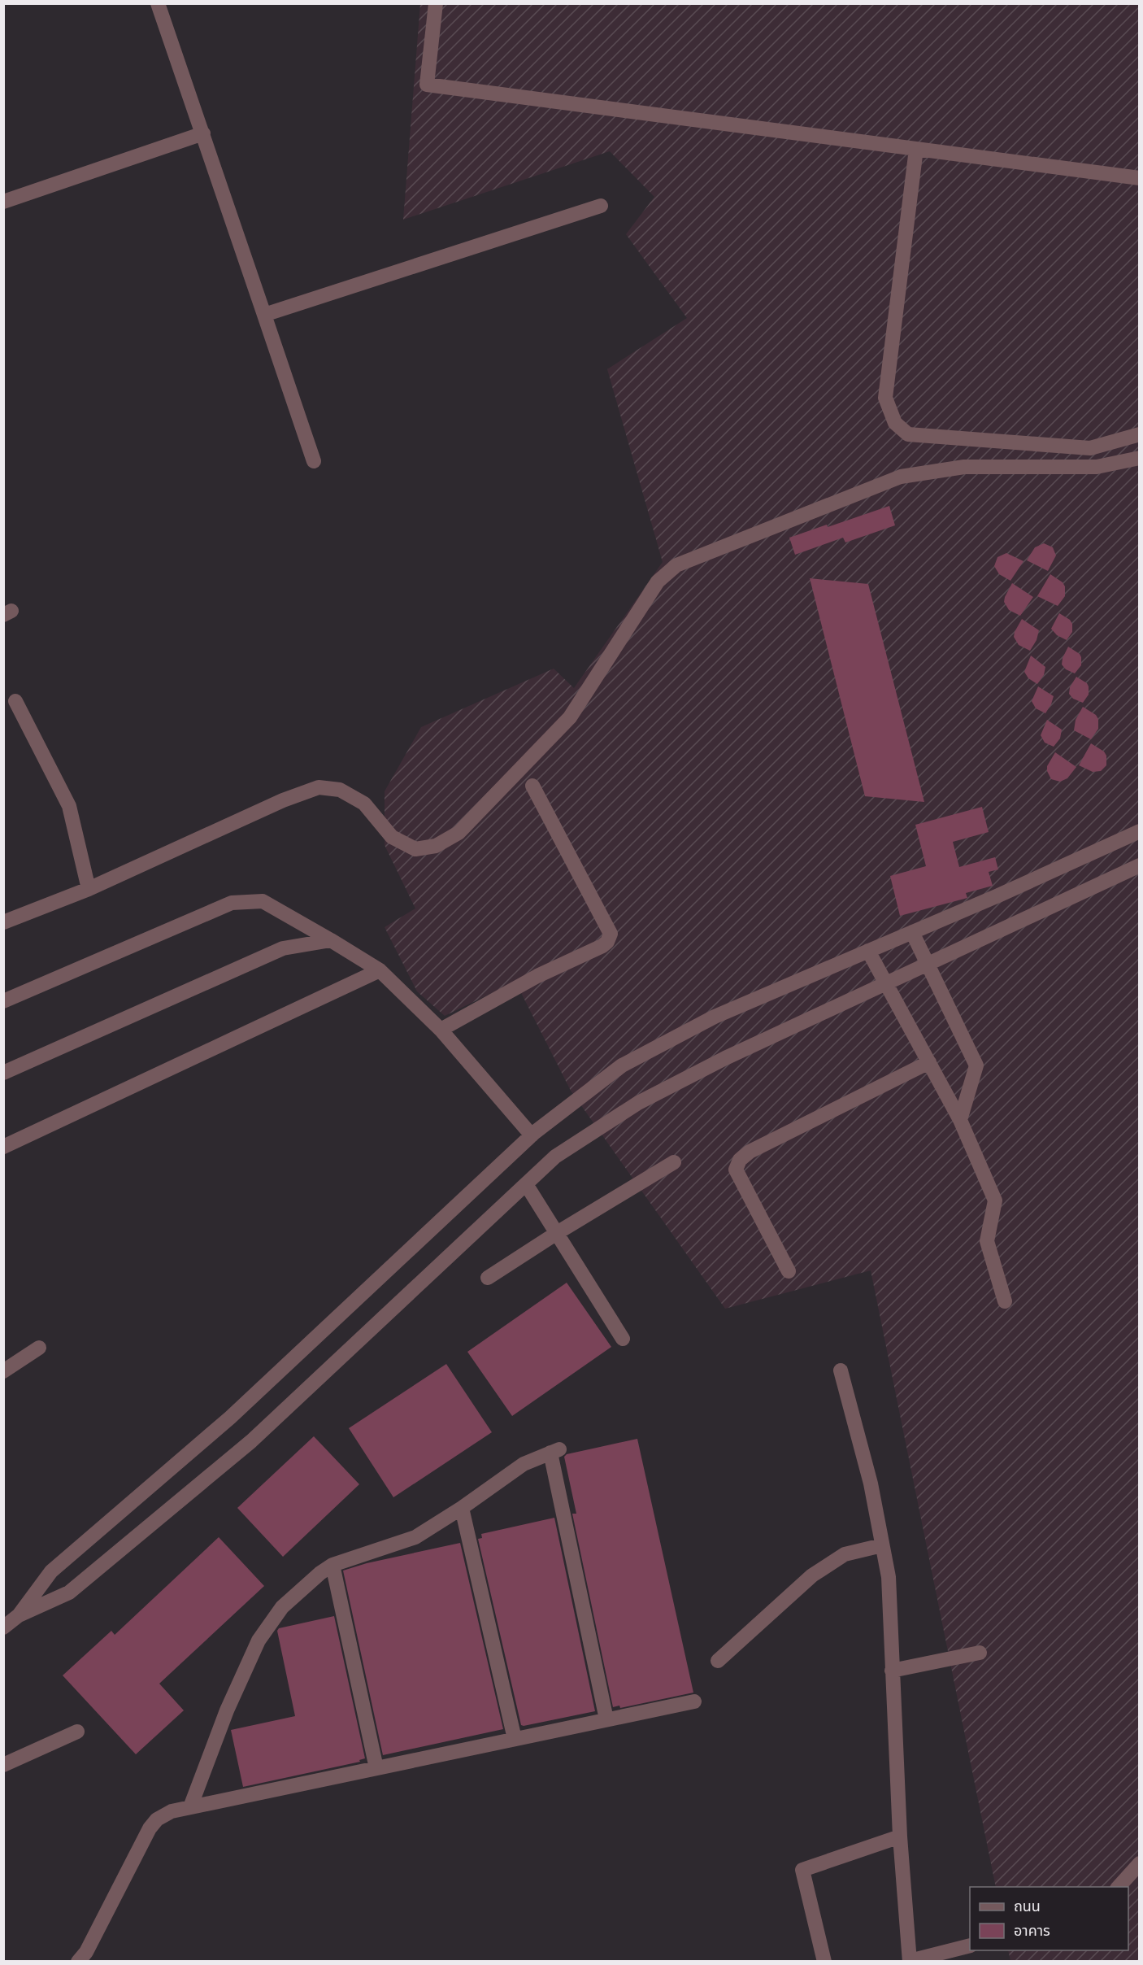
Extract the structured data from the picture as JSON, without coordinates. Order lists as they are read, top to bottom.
{
  "legend": ["ถนน", "อาคาร"]
}
